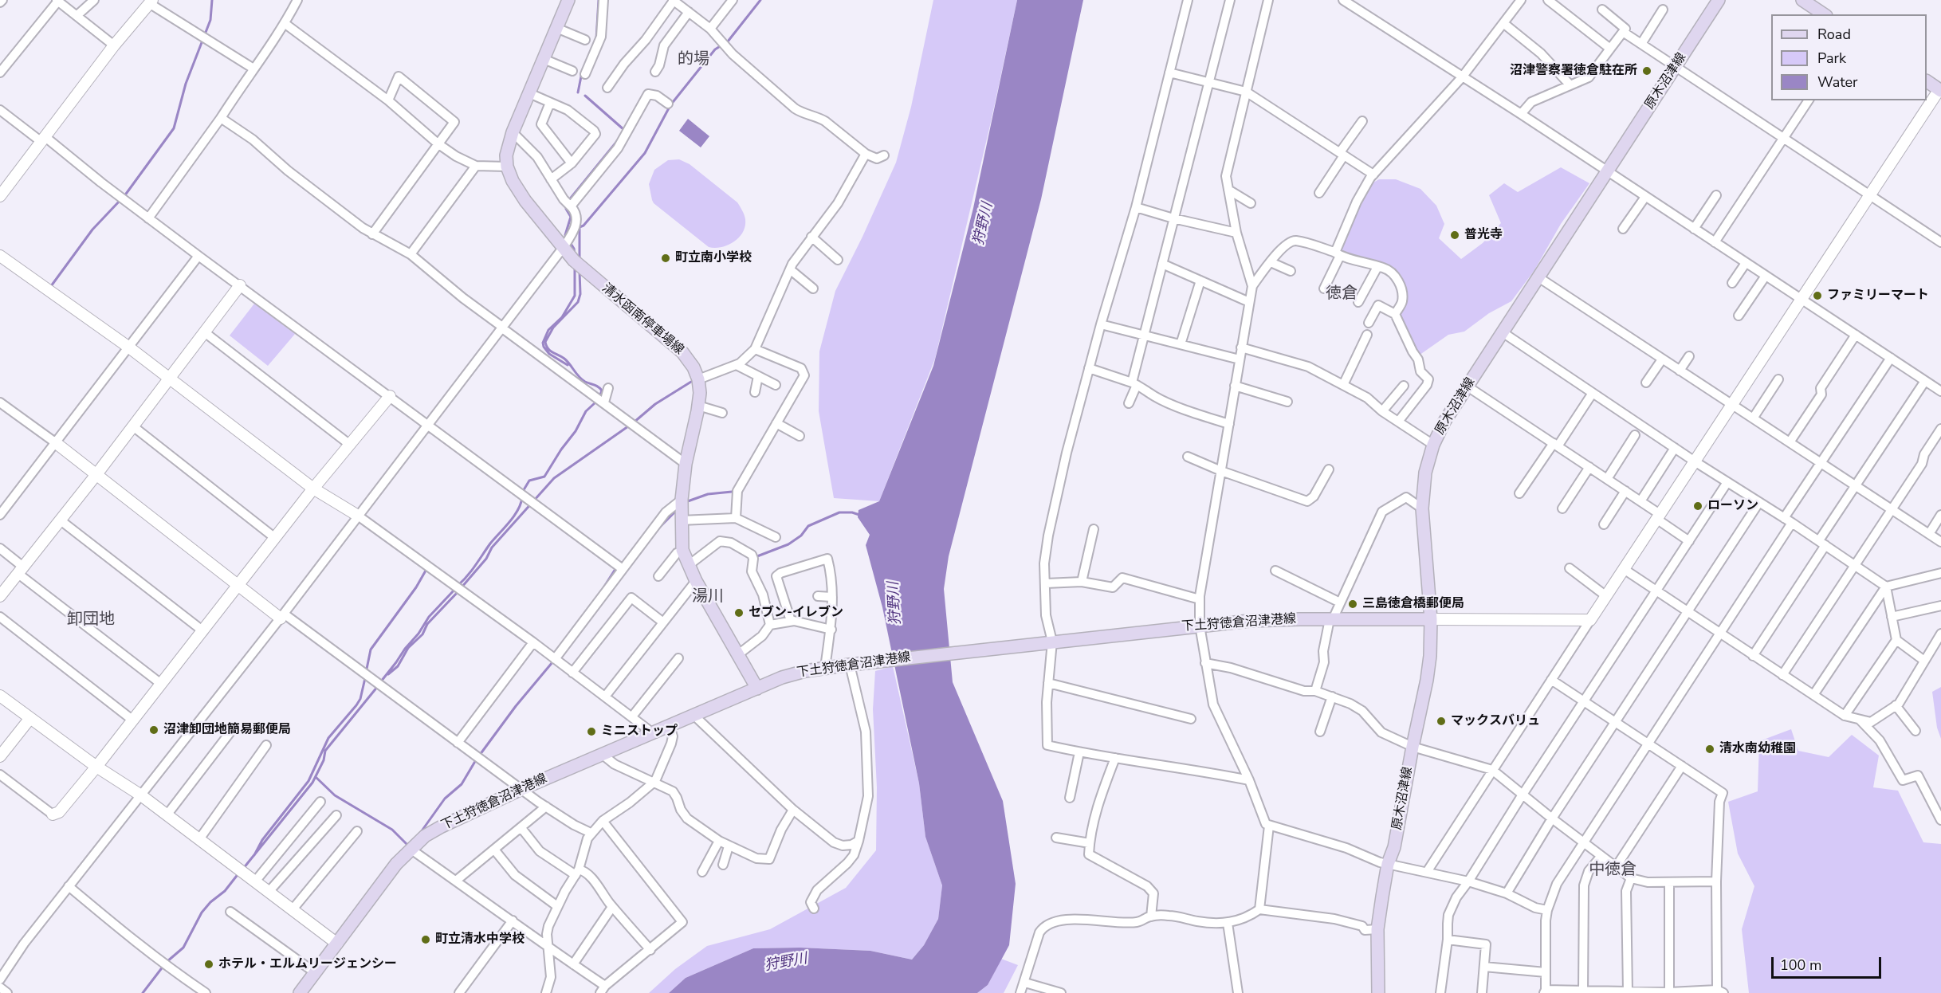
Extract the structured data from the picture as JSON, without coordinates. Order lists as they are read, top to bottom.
{
  "streets": {
    "main road": ["原木沼津線", "清水函南停車場線", "下土狩徳倉沼津港線"]
  },
  "crossings": [
    ["原木沼津線", "下土狩徳倉沼津港線"],
    ["清水函南停車場線", "下土狩徳倉沼津港線"]
  ],
  "districts": [
    "的場",
    "徳倉",
    "湯川",
    "卸団地",
    "中徳倉"
  ],
  "water": ["狩野川"],
  "places": [
    "沼津警察署徳倉駐在所",
    "普光寺",
    "町立南小学校",
    "ファミリーマート",
    "ローソン",
    "三島徳倉橋郵便局",
    "セブン-イレブン",
    "マックスバリュ",
    "沼津卸団地簡易郵便局",
    "ミニストップ",
    "清水南幼稚園",
    "町立清水中学校",
    "ホテル・エルムリージェンシー"
  ],
  "legend": ["Road", "Park", "Water"],
  "scale_bar": "100 m"
}
